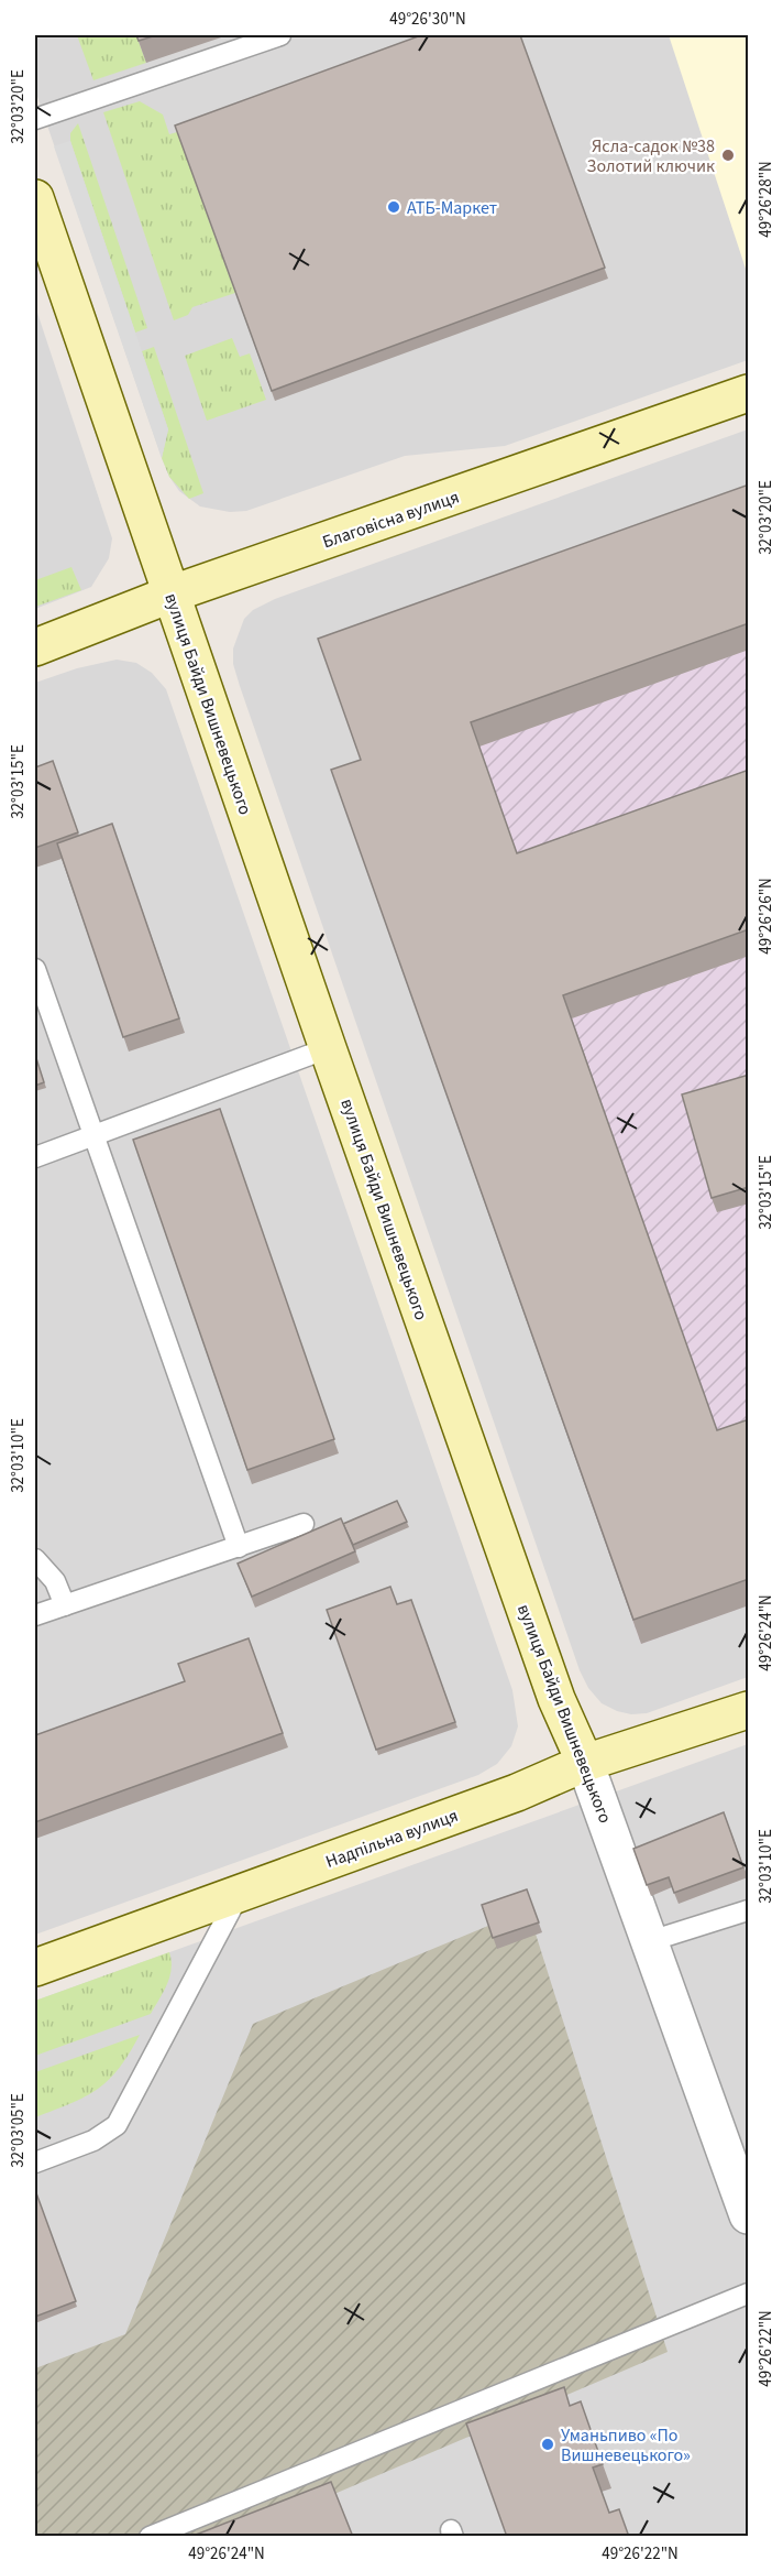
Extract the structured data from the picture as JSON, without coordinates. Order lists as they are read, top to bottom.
{
  "streets": {
    "main road": ["Благовісна вулиця", "вулиця Байди Вишневецького", "Надпільна вулиця"]
  },
  "crossings": [
    ["Благовісна вулиця", "вулиця Байди Вишневецького"],
    ["вулиця Байди Вишневецького", "Надпільна вулиця"]
  ],
  "places": ["Ясла-садок №38 Золотий ключик", "АТБ-Маркет", "Уманьпиво «По Вишневецького»"],
  "coordinates": [
    "49°26'30\"N",
    "32°03'20\"E",
    "49°26'28\"N",
    "32°03'15\"E",
    "49°26'26\"N",
    "32°03'10\"E",
    "49°26'24\"N",
    "32°03'05\"E",
    "49°26'22\"N"
  ]
}
